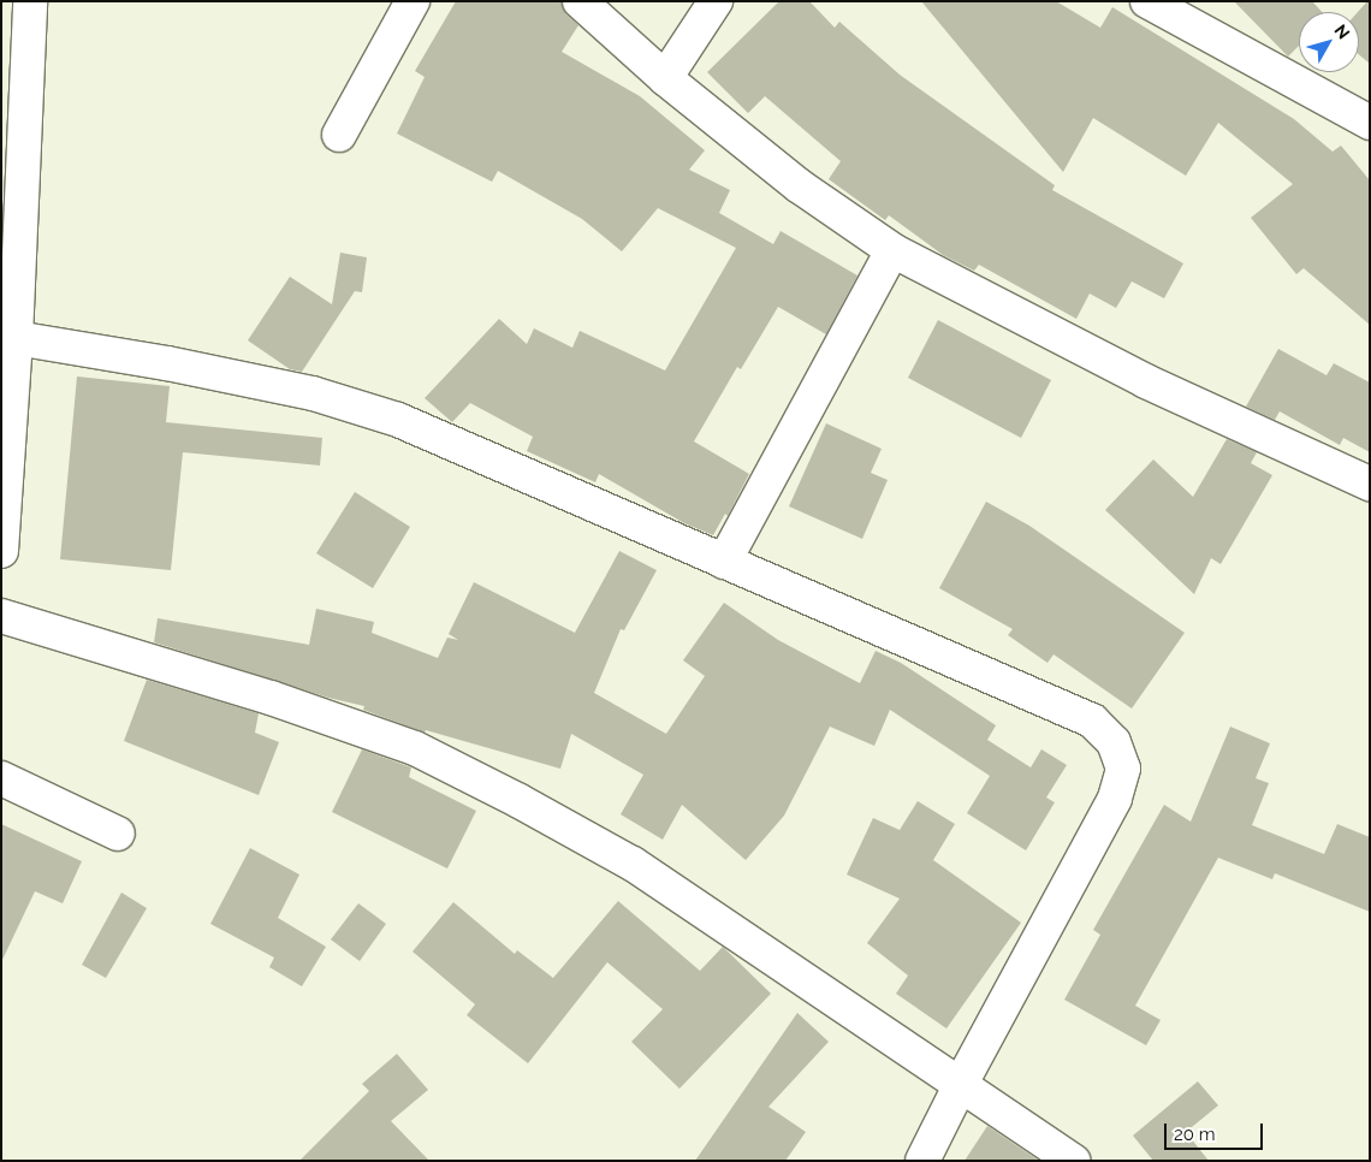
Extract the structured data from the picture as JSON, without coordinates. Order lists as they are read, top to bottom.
{
  "scale_bar": "20 m",
  "north": "top right"
}
